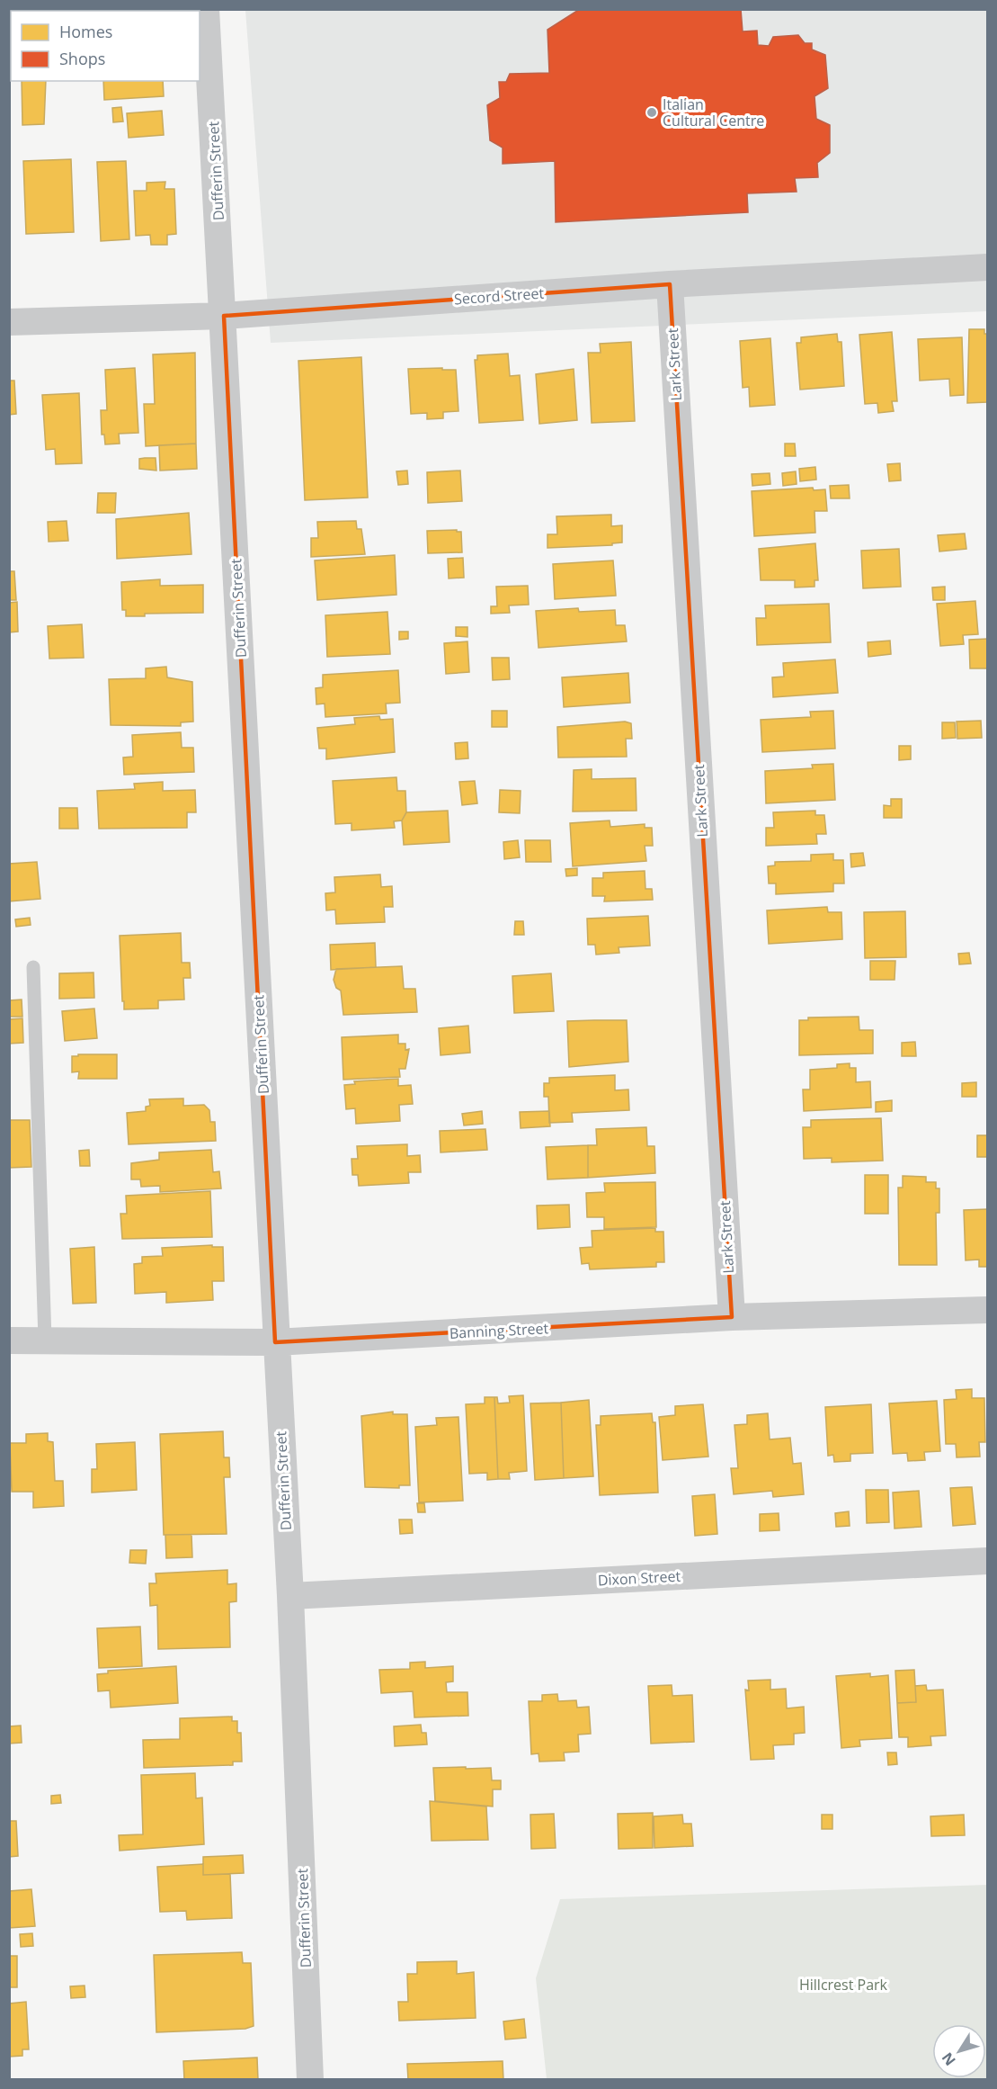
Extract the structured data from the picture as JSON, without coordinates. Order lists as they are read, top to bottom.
{
  "streets": {
    "street": [
      "Dufferin Street",
      "Secord Street",
      "Lark Street",
      "Banning Street",
      "Dixon Street"
    ]
  },
  "crossings": [
    ["Dufferin Street", "Secord Street"],
    ["Dufferin Street", "Banning Street"],
    ["Dufferin Street", "Dixon Street"],
    ["Secord Street", "Lark Street"],
    ["Lark Street", "Banning Street"]
  ],
  "parks": ["Hillcrest Park"],
  "places": ["Italian Cultural Centre"],
  "legend": ["Homes", "Shops"],
  "north": "bottom left"
}
